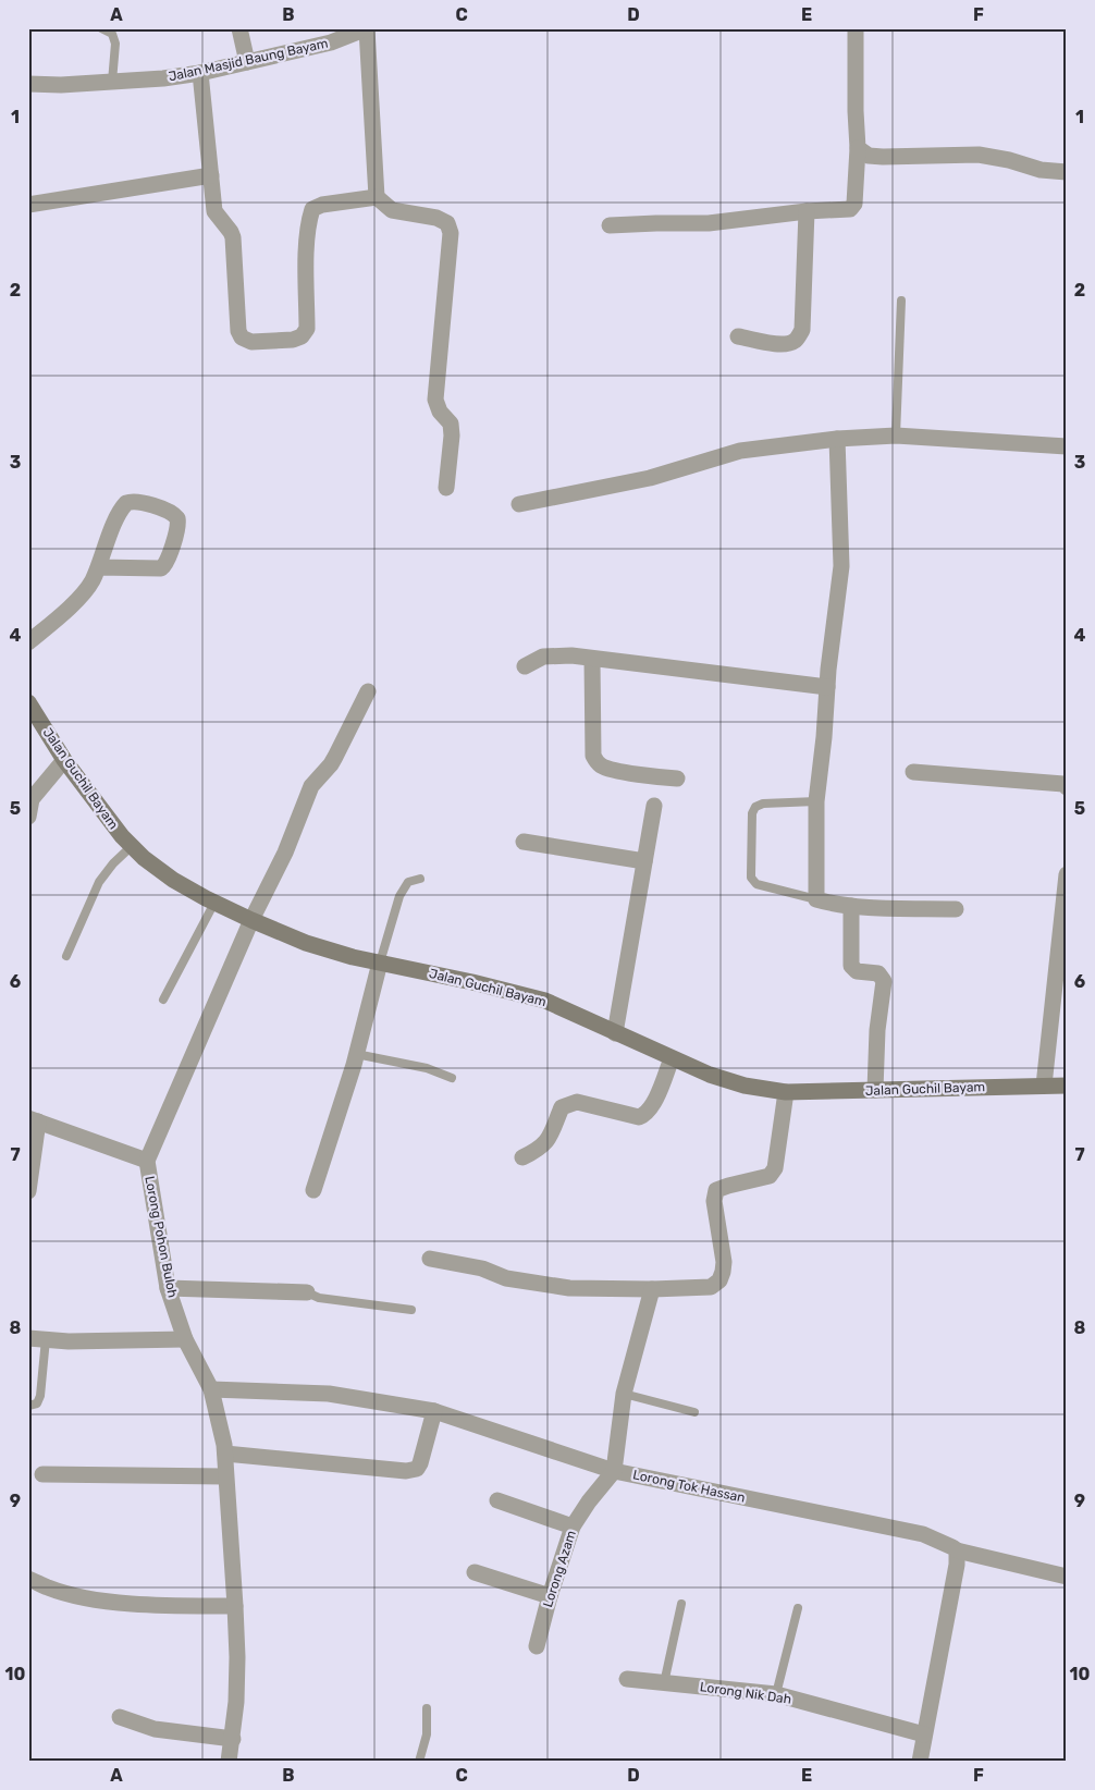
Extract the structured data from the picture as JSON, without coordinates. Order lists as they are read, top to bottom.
{
  "streets": {
    "main road": ["Jalan Guchil Bayam"],
    "street": [
      "Jalan Masjid Baung Bayam",
      "Lorong Pohon Buloh",
      "Lorong Tok Hassan",
      "Lorong Azam",
      "Lorong Nik Dah"
    ]
  },
  "crossings": [
    ["Jalan Guchil Bayam", "Lorong Pohon Buloh"],
    ["Lorong Pohon Buloh", "Lorong Tok Hassan"],
    ["Lorong Tok Hassan", "Lorong Azam"]
  ],
  "grid": {
    "columns": [
      "A",
      "B",
      "C",
      "D",
      "E",
      "F"
    ],
    "rows": [
      "1",
      "2",
      "3",
      "4",
      "5",
      "6",
      "7",
      "8",
      "9",
      "10"
    ]
  }
}
